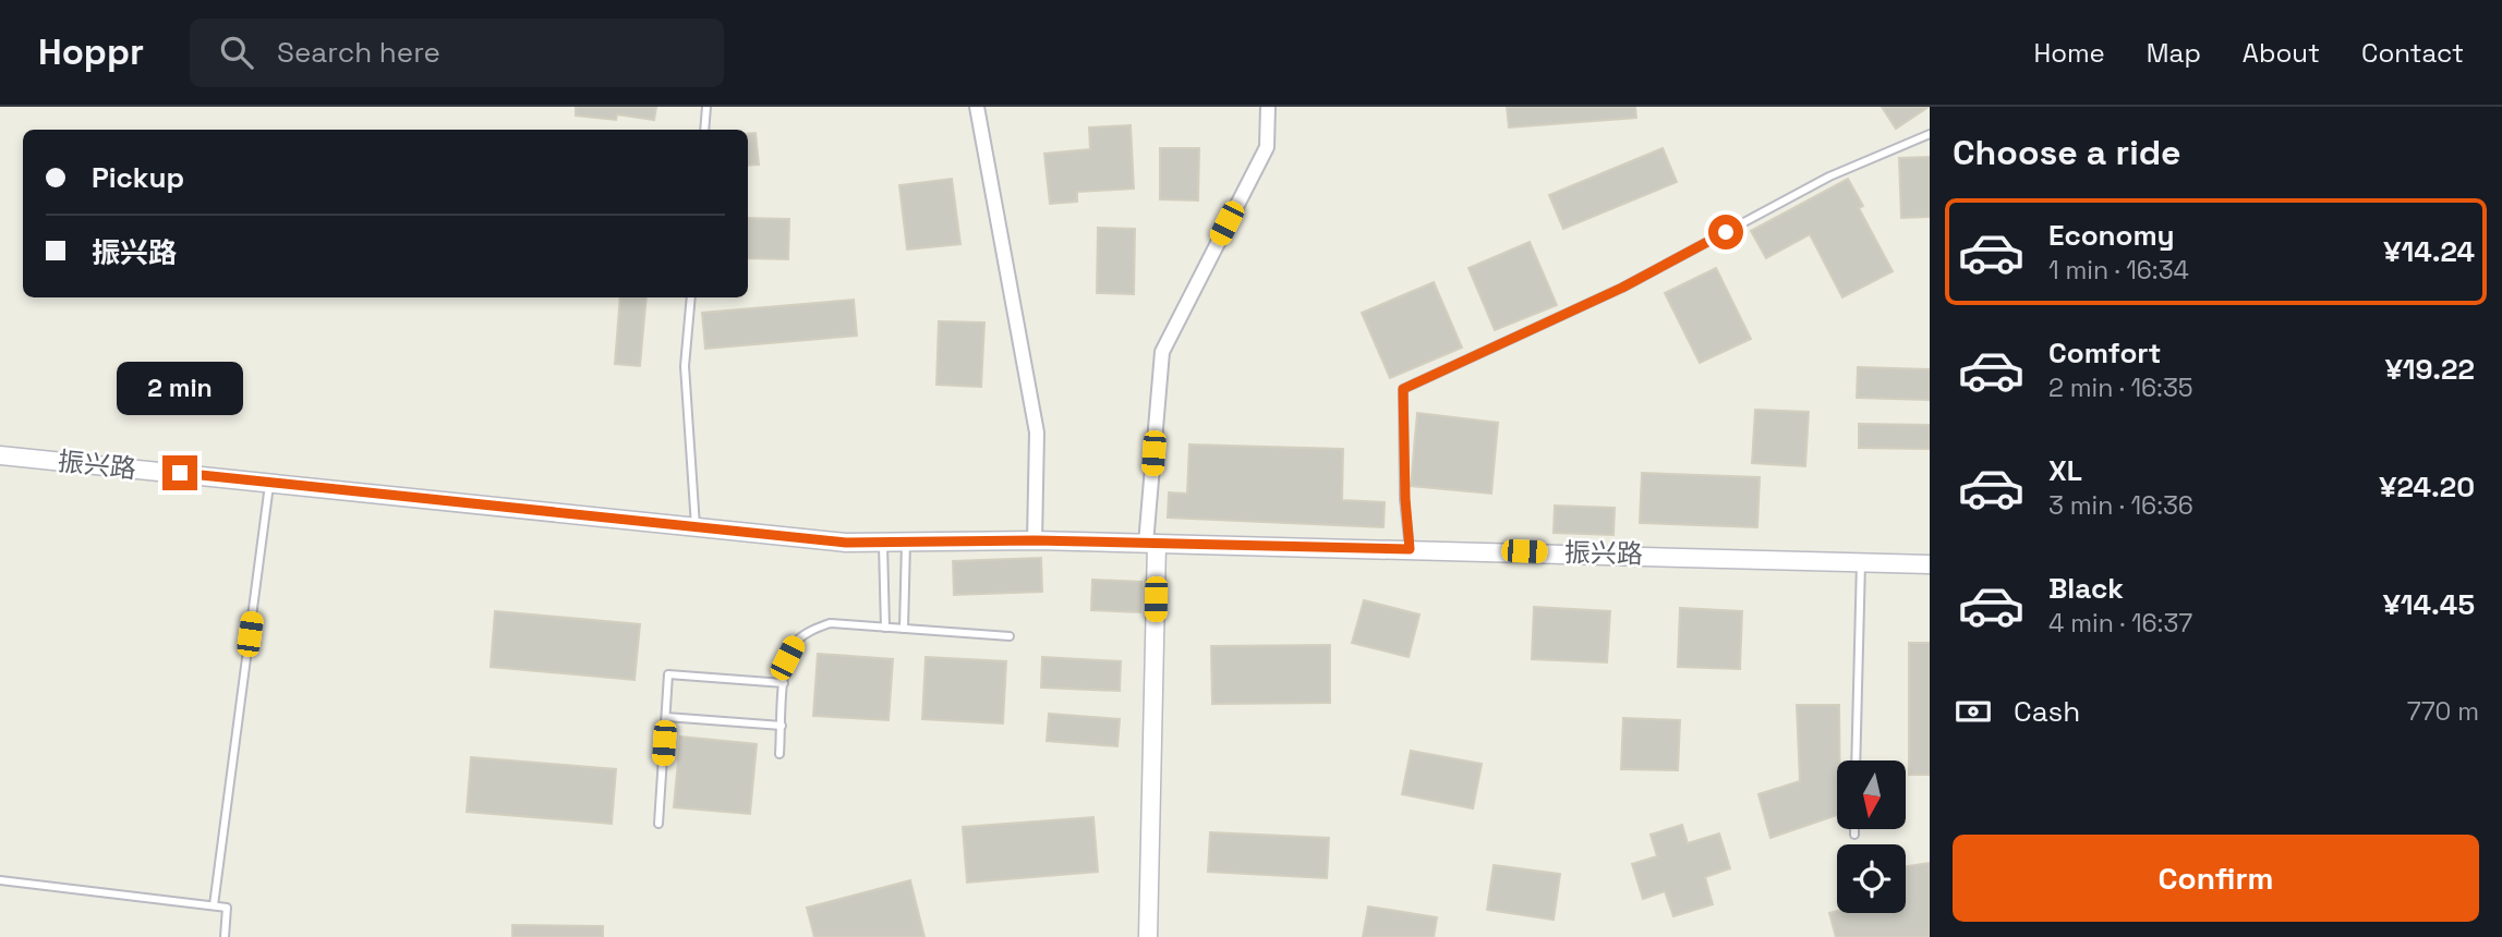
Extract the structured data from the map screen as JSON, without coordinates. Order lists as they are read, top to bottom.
{
  "streets": {
    "street": ["振兴路"]
  },
  "north": "bottom",
  "page": {
    "header": "Hoppr",
    "search": "Search here",
    "nav": [
      "Home",
      "Map",
      "About",
      "Contact"
    ],
    "heading": "Choose a ride",
    "banner": ["Pickup", "振兴路"],
    "list": [
      {
        "name": "Economy",
        "note": "1 min · 16:34",
        "value": "¥14.24"
      },
      {
        "name": "Comfort",
        "note": "2 min · 16:35",
        "value": "¥19.22"
      },
      {
        "name": "XL",
        "note": "3 min · 16:36",
        "value": "¥24.20"
      },
      {
        "name": "Black",
        "note": "4 min · 16:37",
        "value": "¥14.45"
      }
    ],
    "bubble": "2 min",
    "pay": ["Cash", "770 m"],
    "buttons": "Confirm"
  }
}
